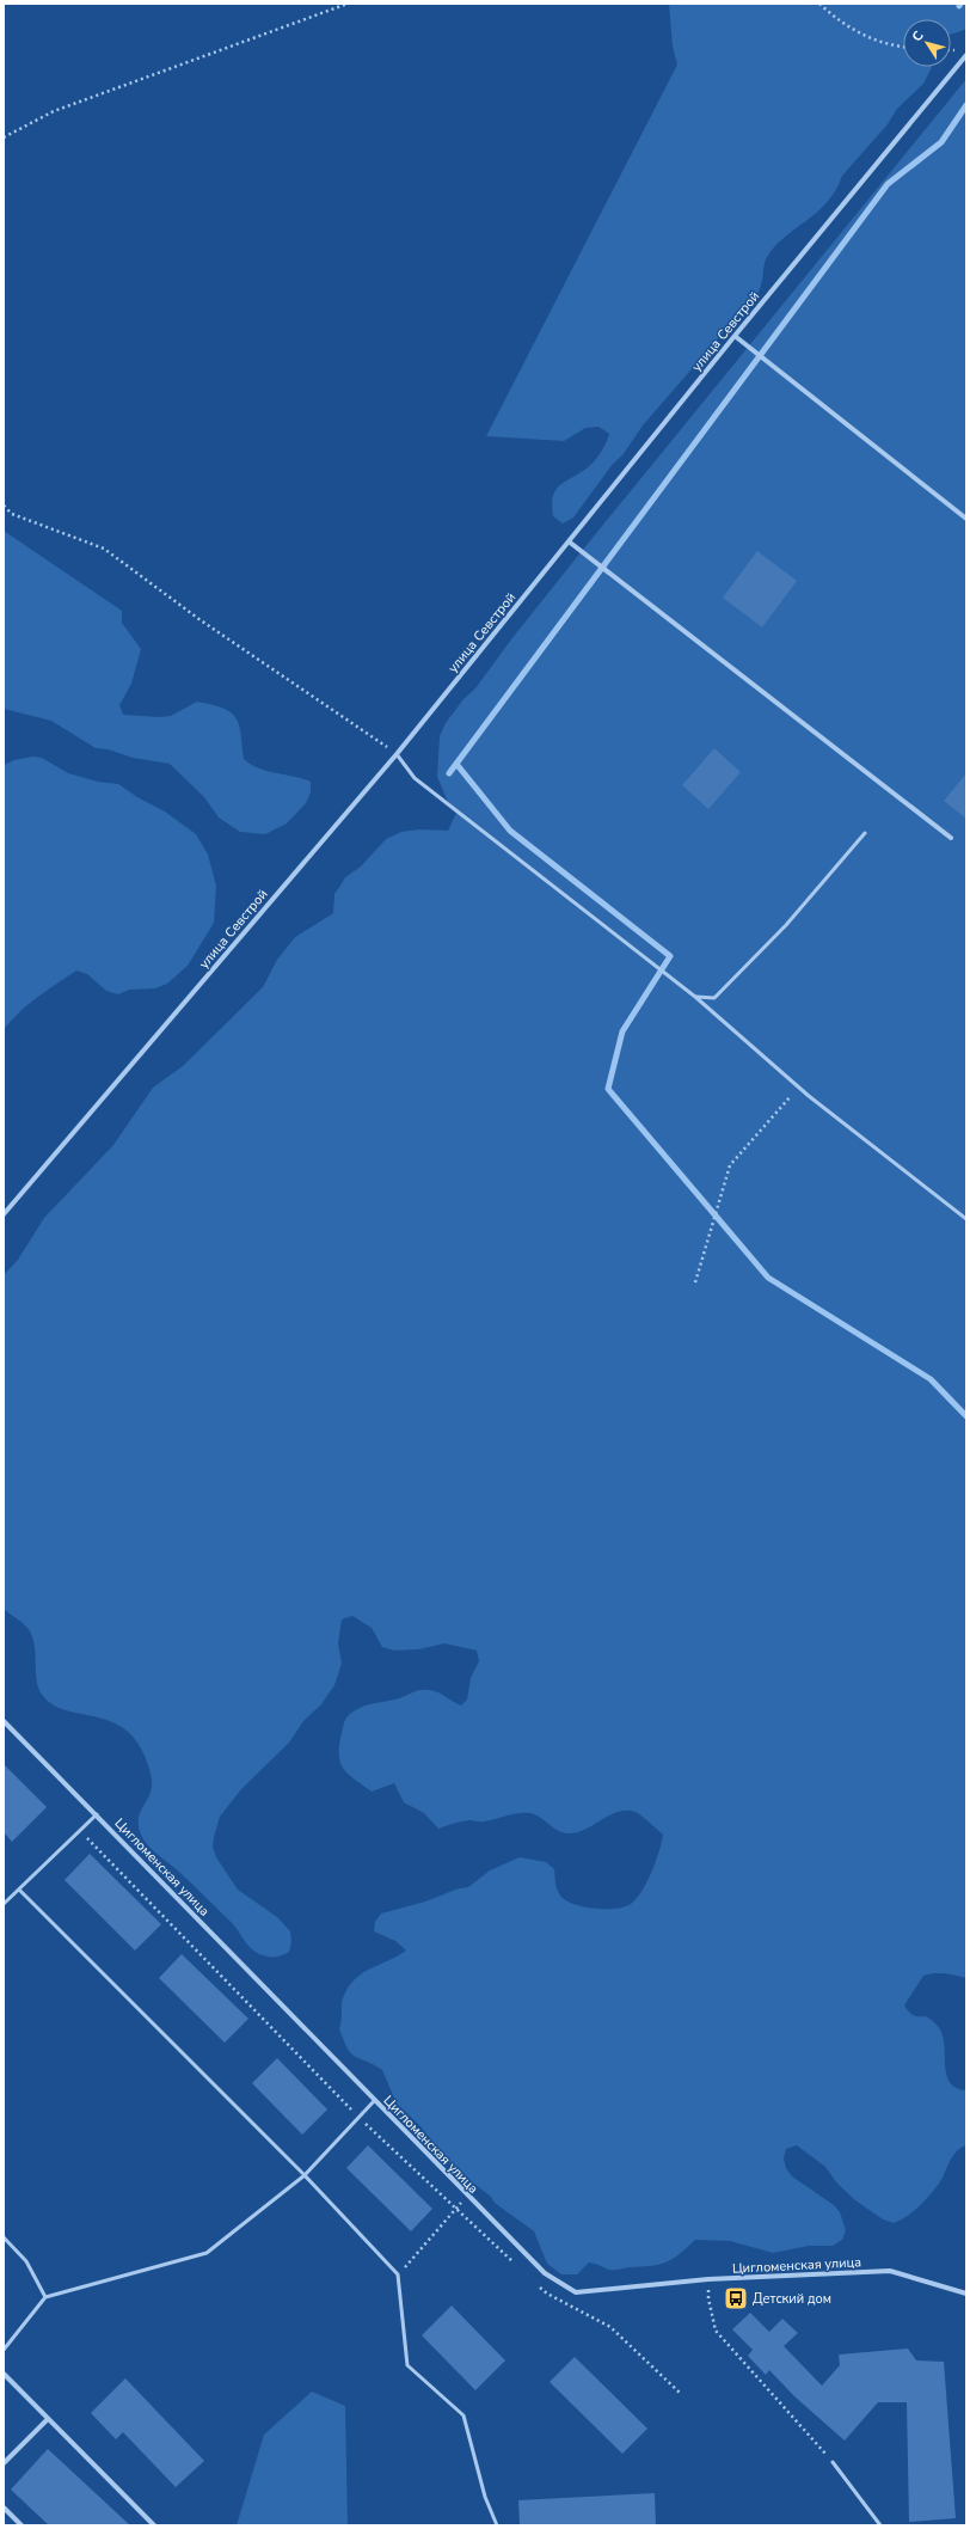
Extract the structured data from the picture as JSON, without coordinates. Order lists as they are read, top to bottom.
{
  "streets": {
    "street": ["улица Севстрой", "Цигломенская улица"]
  },
  "places": {
    "bus stop": ["Детский дом"]
  },
  "north": "top left"
}
